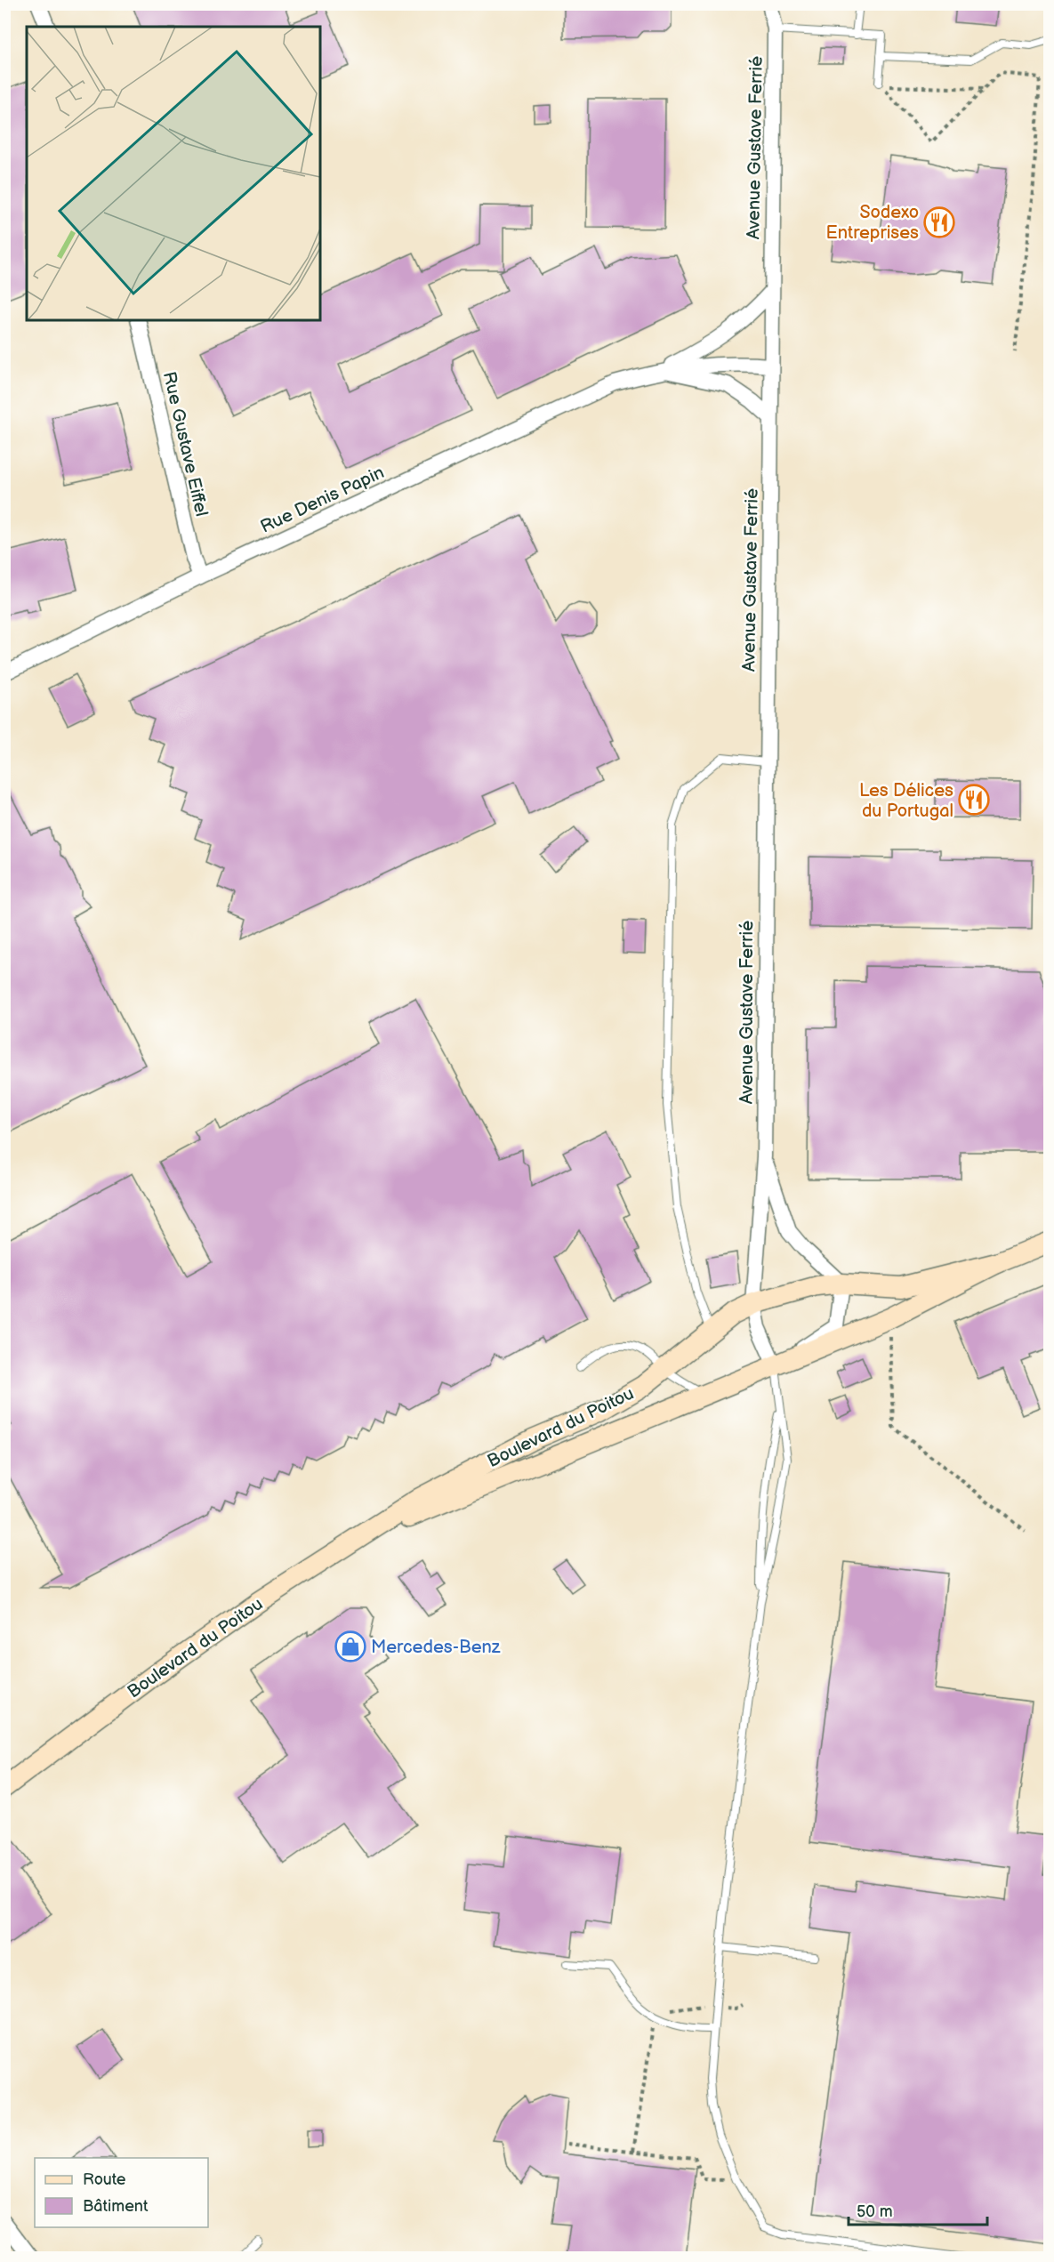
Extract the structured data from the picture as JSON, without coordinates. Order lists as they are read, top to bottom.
{
  "streets": {
    "main road": ["Boulevard du Poitou"],
    "street": ["Avenue Gustave Ferrié", "Rue Gustave Eiffel", "Rue Denis Papin"]
  },
  "crossings": [
    ["Avenue Gustave Ferrié", "Rue Denis Papin"],
    ["Avenue Gustave Ferrié", "Boulevard du Poitou"],
    ["Rue Gustave Eiffel", "Rue Denis Papin"]
  ],
  "places": {
    "restaurant": ["Sodexo Entreprises", "Les Délices du Portugal"],
    "shop": ["Mercedes-Benz"]
  },
  "legend": ["Route", "Bâtiment"],
  "scale_bar": "50 m"
}
